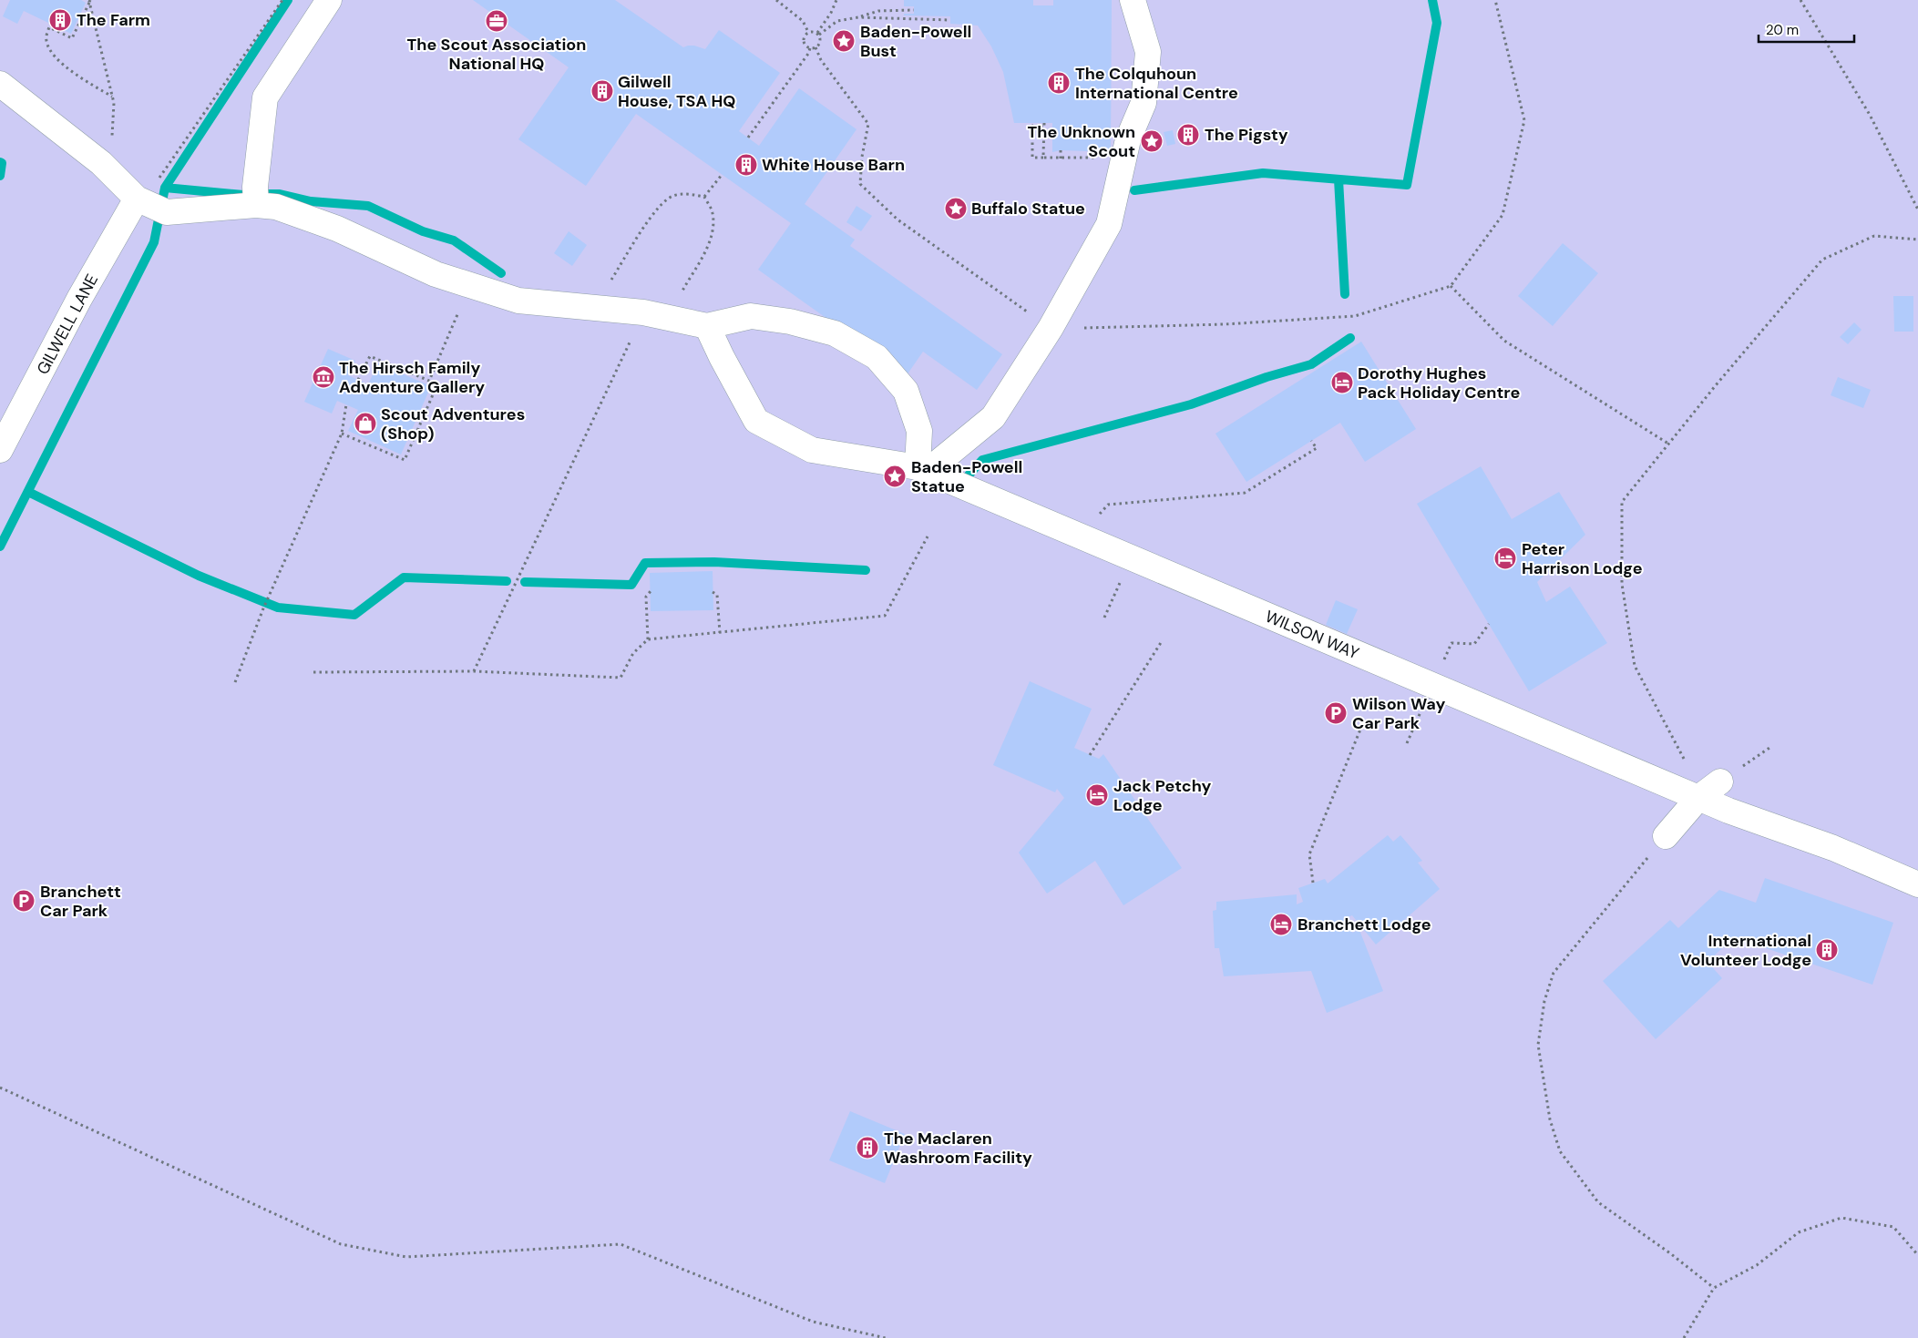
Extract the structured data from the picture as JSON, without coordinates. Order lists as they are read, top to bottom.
{
  "streets": {
    "street": ["GILWELL LANE", "WILSON WAY"]
  },
  "places": {
    "building": [
      "The Farm",
      "The Colquhoun International Centre",
      "Gilwell House, TSA HQ",
      "The Pigsty",
      "White House Barn",
      "International Volunteer Lodge",
      "The Maclaren Washroom Facility"
    ],
    "office": ["The Scout Association National HQ"],
    "place": [
      "Baden-Powell Bust",
      "The Unknown Scout",
      "Buffalo Statue",
      "Baden-Powell Statue"
    ],
    "museum": ["The Hirsch Family Adventure Gallery"],
    "hotel": [
      "Dorothy Hughes Pack Holiday Centre",
      "Peter Harrison Lodge",
      "Jack Petchy Lodge",
      "Branchett Lodge"
    ],
    "shop": ["Scout Adventures (Shop)"],
    "parking": ["Wilson Way Car Park", "Branchett Car Park"]
  },
  "scale_bar": "20 m"
}
